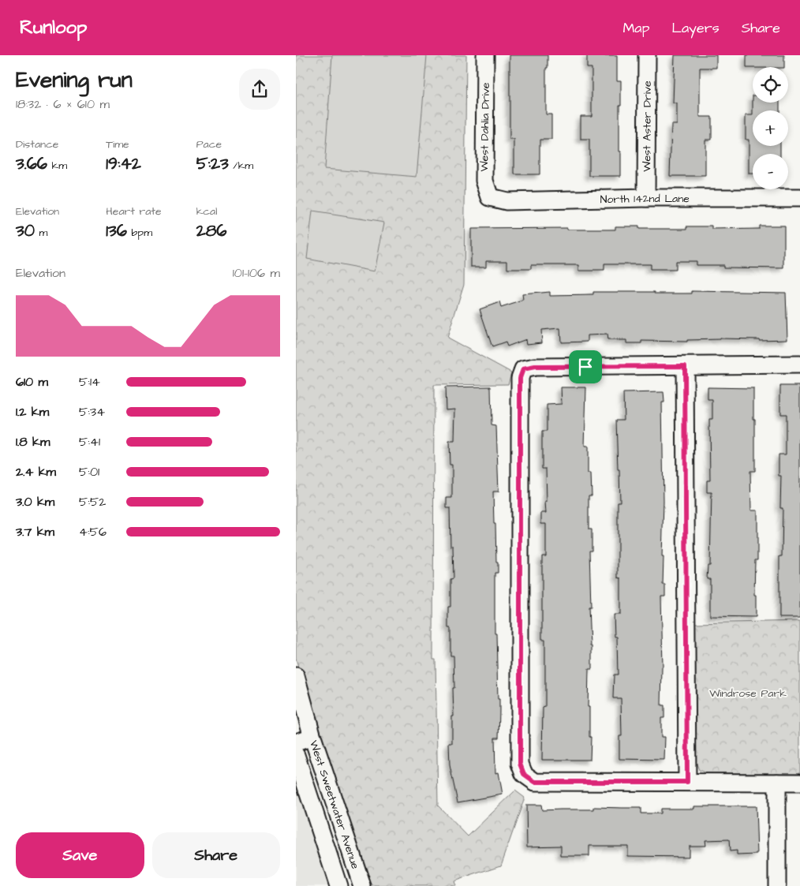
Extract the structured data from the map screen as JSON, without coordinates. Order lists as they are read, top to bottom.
{
  "streets": {
    "street": [
      "West Aster Drive",
      "West Dahlia Drive",
      "North 142nd Lane",
      "West Sweetwater Avenue"
    ]
  },
  "crossings": [
    ["West Aster Drive", "North 142nd Lane"],
    ["West Dahlia Drive", "North 142nd Lane"]
  ],
  "parks": ["Windrose Park"],
  "page": {
    "header": "Runloop",
    "nav": ["Map", "Layers", "Share"],
    "heading": ["Evening run", "18:32 · 6 × 610 m"],
    "map_buttons": ["+", "−"],
    "stats": [
      ["Distance", "3.66 km"],
      ["Time", "19:42"],
      ["Pace", "5:23 /km"],
      ["Elevation", "30 m"],
      ["Heart rate", "136 bpm"],
      ["kcal", "286"]
    ],
    "chart": ["Elevation", "101–106 m"],
    "list": [
      {
        "name": "610 m",
        "note": "5:14"
      },
      {
        "name": "1.2 km",
        "note": "5:34"
      },
      {
        "name": "1.8 km",
        "note": "5:41"
      },
      {
        "name": "2.4 km",
        "note": "5:01"
      },
      {
        "name": "3.0 km",
        "note": "5:52"
      },
      {
        "name": "3.7 km",
        "note": "4:56"
      }
    ],
    "buttons": ["Save", "Share"]
  }
}
